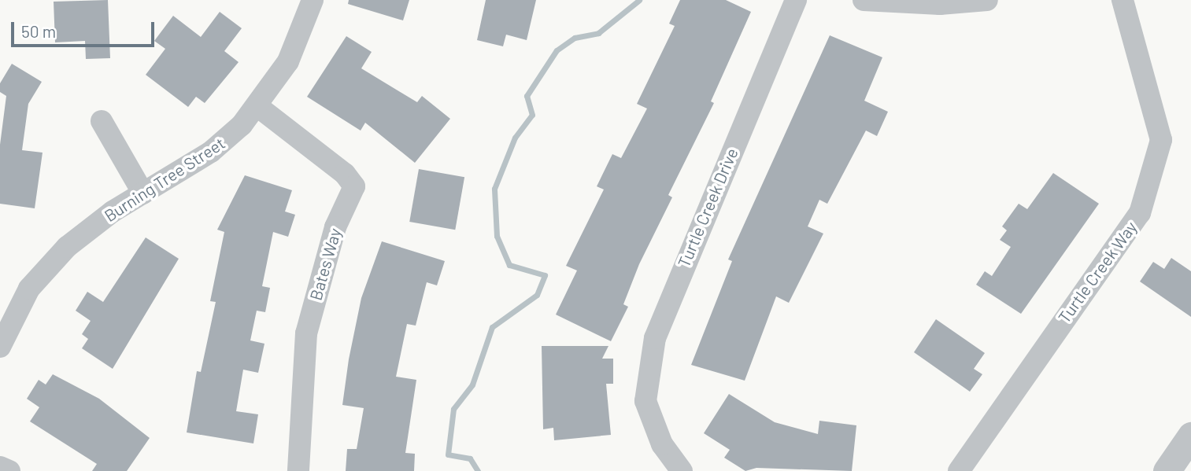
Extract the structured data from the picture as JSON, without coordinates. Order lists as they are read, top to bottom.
{
  "streets": {
    "street": [
      "Burning Tree Street",
      "Turtle Creek Drive",
      "Bates Way",
      "Turtle Creek Way"
    ]
  },
  "crossings": [
    ["Burning Tree Street", "Bates Way"]
  ],
  "scale_bar": "50 m"
}
